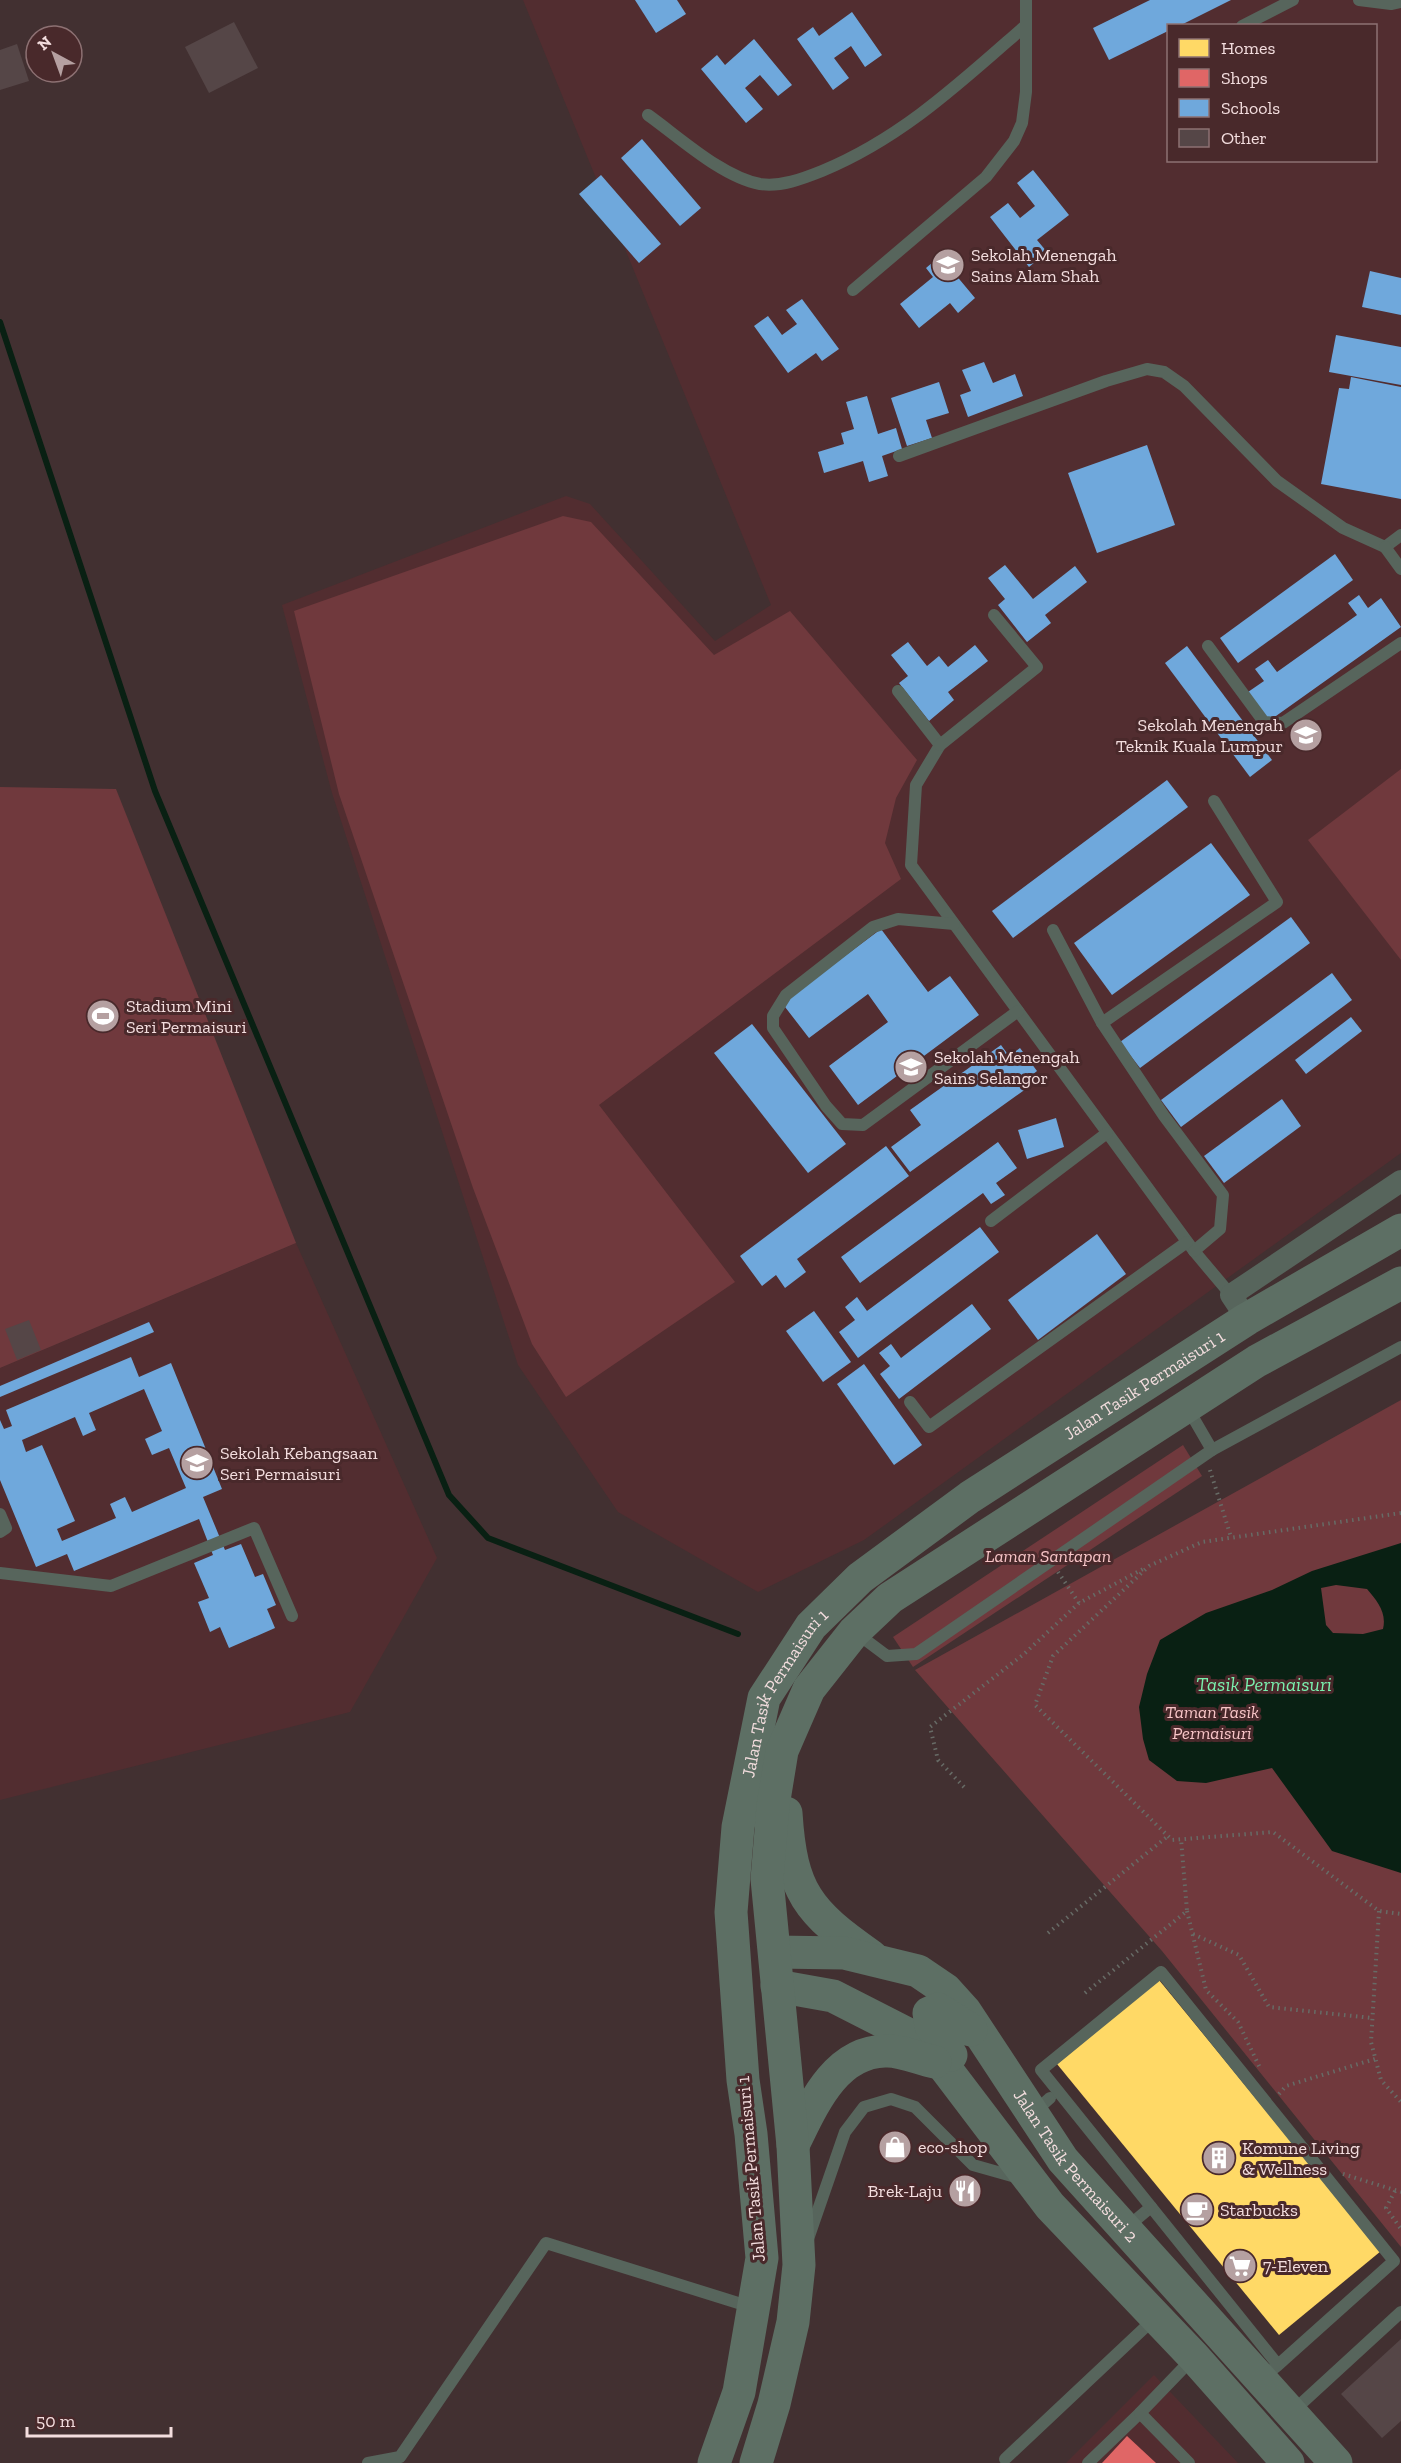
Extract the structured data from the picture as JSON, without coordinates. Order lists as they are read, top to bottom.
{
  "streets": {
    "main road": ["Jalan Tasik Permaisuri 1", "Jalan Tasik Permaisuri 2"]
  },
  "crossings": [
    ["Jalan Tasik Permaisuri 1", "Jalan Tasik Permaisuri 2"]
  ],
  "water": ["Tasik Permaisuri"],
  "parks": ["Laman Santapan", "Taman Tasik Permaisuri"],
  "places": {
    "school or university": [
      "Sekolah Menengah Sains Alam Shah",
      "Sekolah Menengah Teknik Kuala Lumpur",
      "Sekolah Menengah Sains Selangor",
      "Sekolah Kebangsaan Seri Permaisuri"
    ],
    "sports": ["Stadium Mini Seri Permaisuri"],
    "shop": ["eco-shop"],
    "building": ["Komune Living & Wellness"],
    "restaurant": ["Brek-Laju"],
    "cafe": ["Starbucks"],
    "supermarket": ["7-Eleven"]
  },
  "legend": [
    "Homes",
    "Shops",
    "Schools",
    "Other"
  ],
  "scale_bar": "50 m",
  "north": "top left"
}
